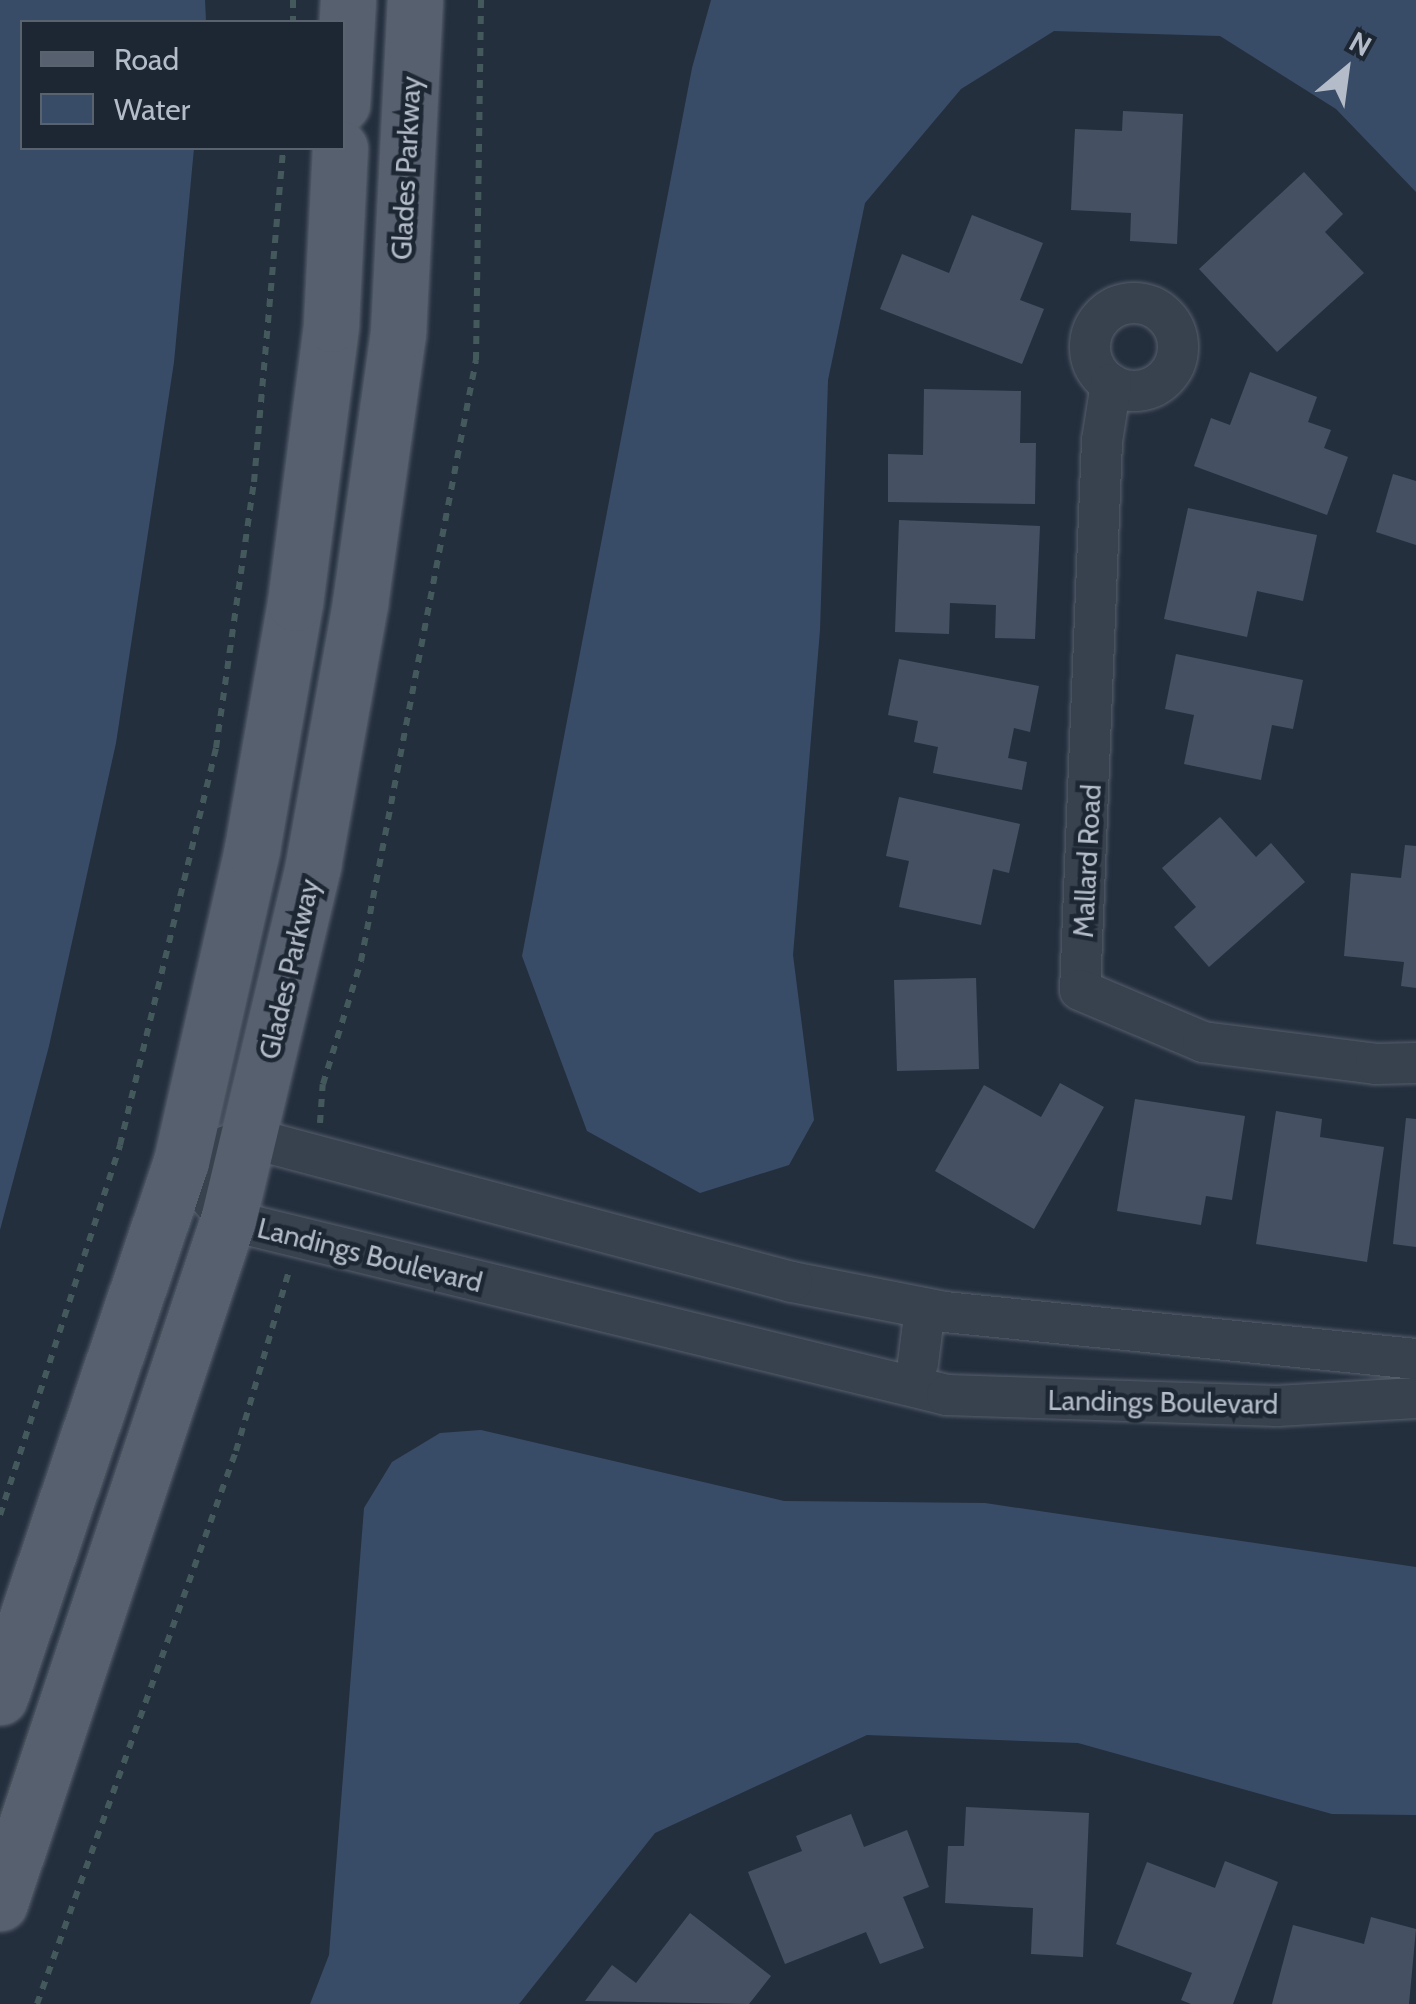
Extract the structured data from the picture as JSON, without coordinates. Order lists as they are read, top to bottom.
{
  "streets": {
    "main road": ["Glades Parkway"],
    "street": ["Mallard Road", "Landings Boulevard"]
  },
  "crossings": [
    ["Glades Parkway", "Landings Boulevard"]
  ],
  "legend": ["Road", "Water"],
  "north": "top right"
}
